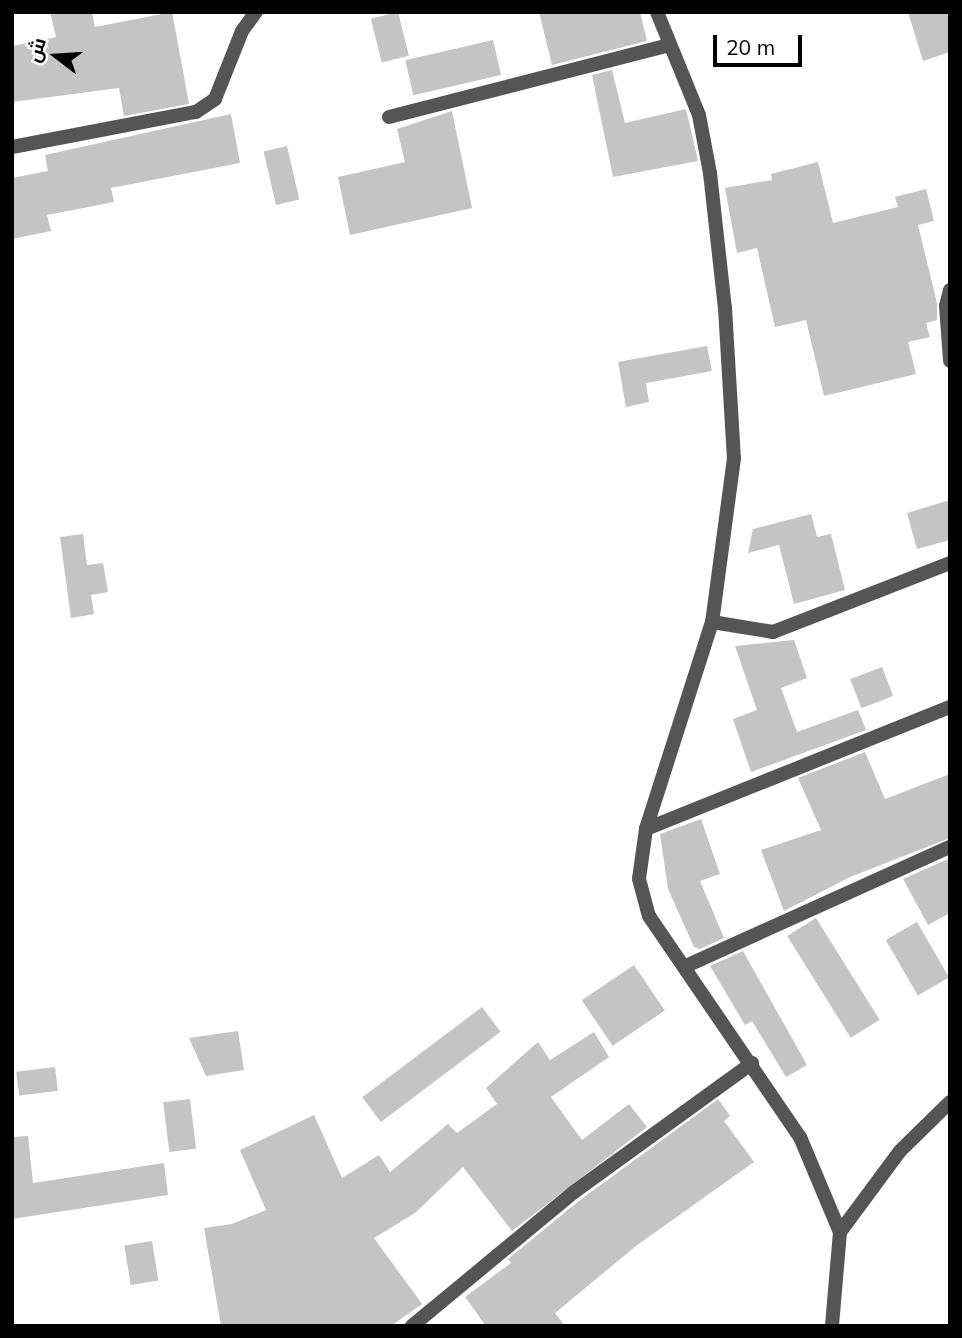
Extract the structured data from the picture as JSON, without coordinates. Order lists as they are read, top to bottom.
{
  "scale_bar": "20 m",
  "north": "left"
}
